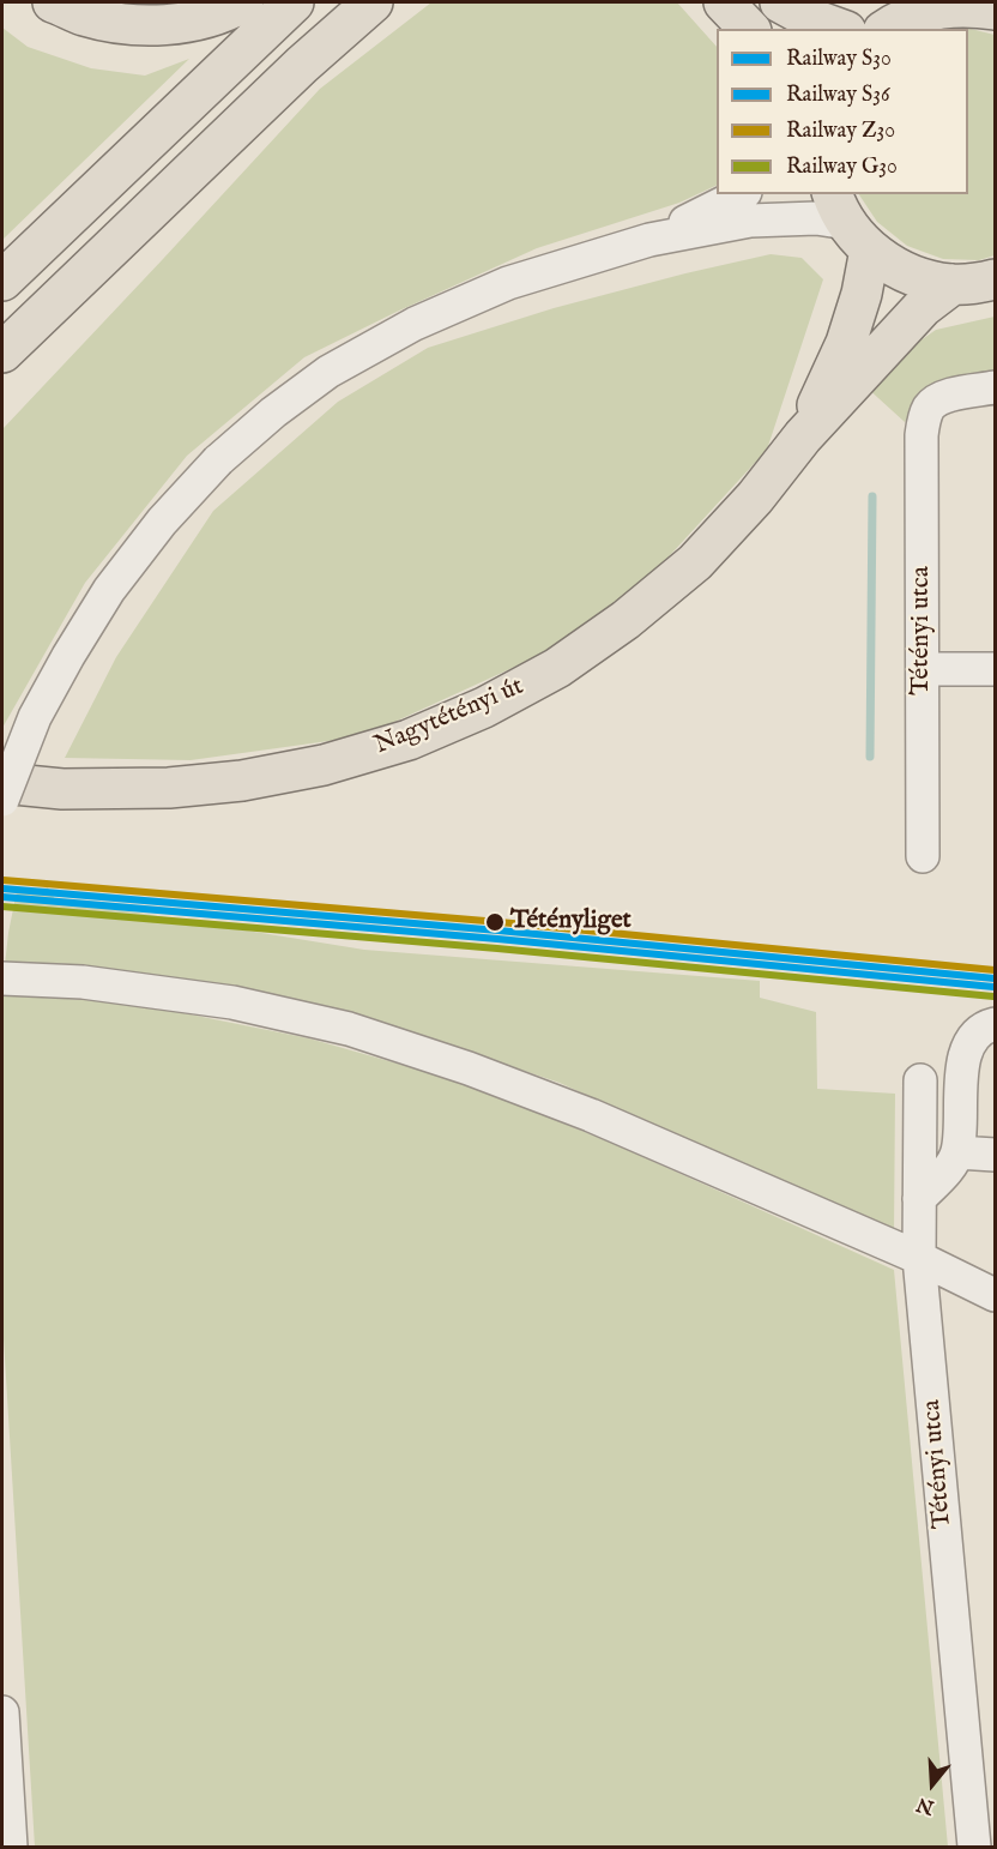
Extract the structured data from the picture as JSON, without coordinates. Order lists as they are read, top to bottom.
{
  "streets": {
    "main road": ["Nagytétényi út"],
    "street": ["Tétényi utca"]
  },
  "places": ["Tétényliget"],
  "lines": [
    "rail line Z30",
    "rail line S30",
    "rail line S36",
    "rail line G30"
  ],
  "legend": [
    "Railway S30",
    "Railway S36",
    "Railway Z30",
    "Railway G30"
  ],
  "north": "bottom"
}
